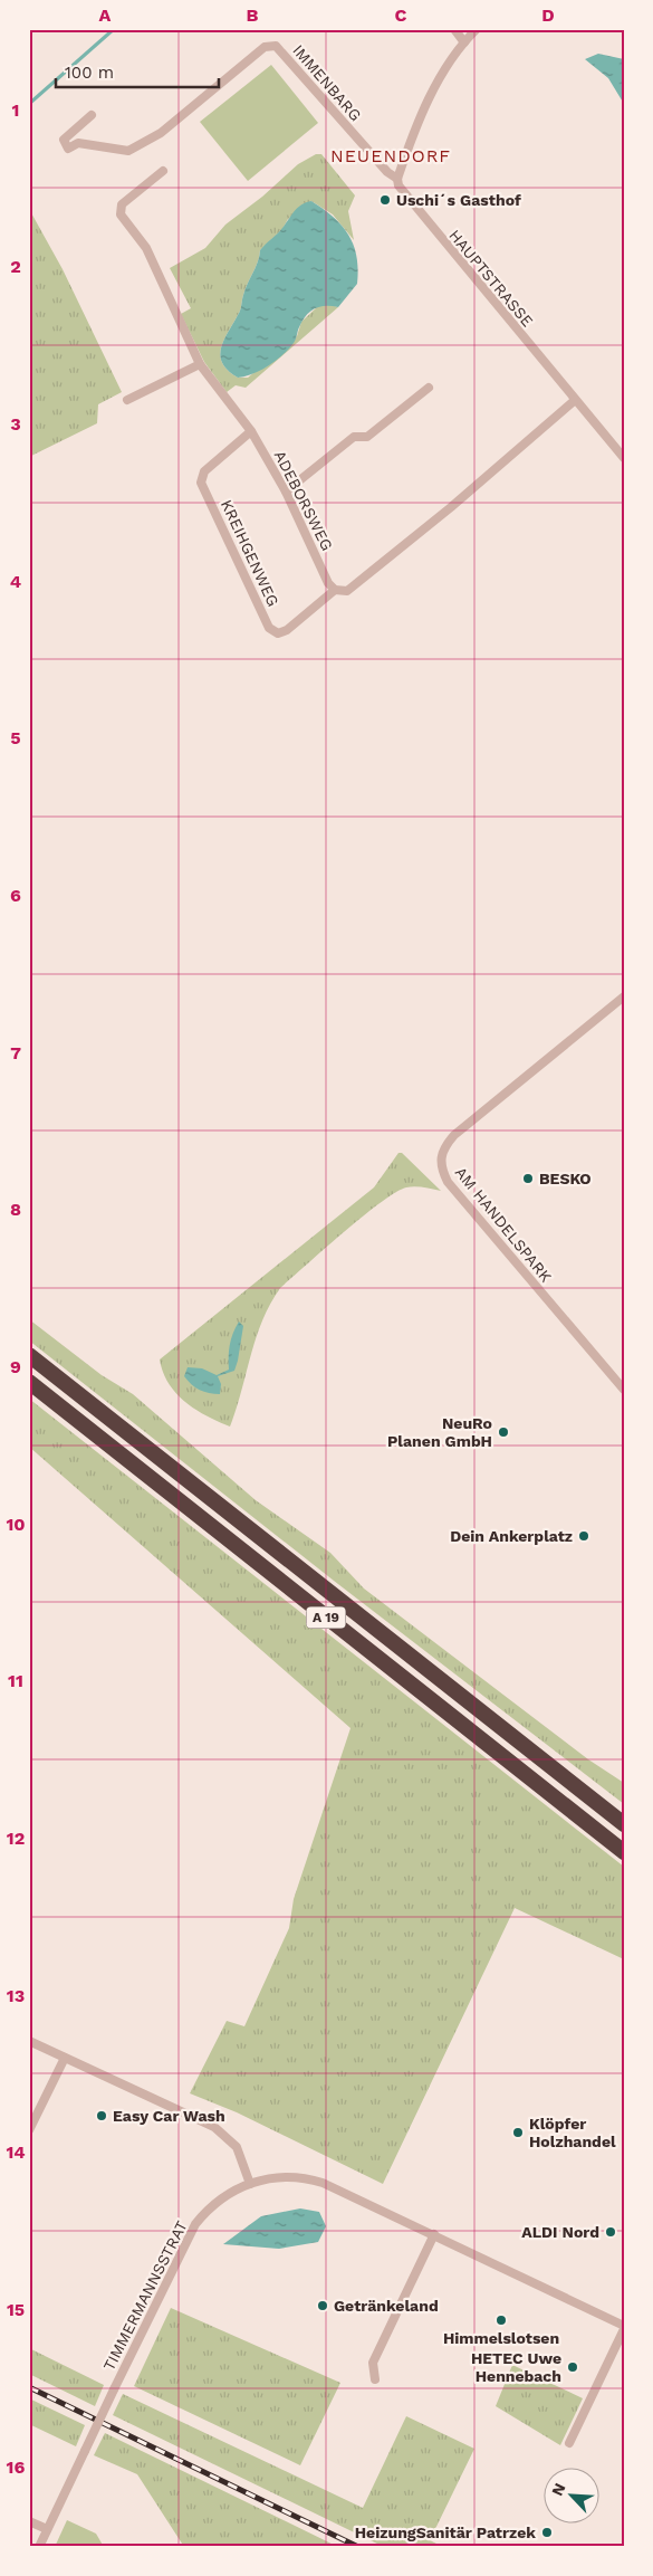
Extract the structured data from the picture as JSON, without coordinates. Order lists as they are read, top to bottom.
{
  "streets": {
    "highway": ["A 19"],
    "street": [
      "IMMENBARG",
      "HAUPTSTRASSE",
      "ADEBORSWEG",
      "KREIHGENWEG",
      "AM HANDELSPARK",
      "TIMMERMANNSSTRAT"
    ]
  },
  "crossings": [
    ["IMMENBARG", "HAUPTSTRASSE"],
    ["ADEBORSWEG", "KREIHGENWEG"]
  ],
  "districts": ["NEUENDORF"],
  "places": [
    "Uschi´s Gasthof",
    "BESKO",
    "NeuRo Planen GmbH",
    "Dein Ankerplatz",
    "Easy Car Wash",
    "Klöpfer Holzhandel",
    "ALDI Nord",
    "Getränkeland",
    "Himmelslotsen",
    "HETEC Uwe Hennebach",
    "HeizungSanitär Patrzek"
  ],
  "scale_bar": "100 m",
  "north": "top left",
  "grid": {
    "columns": [
      "A",
      "B",
      "C",
      "D"
    ],
    "rows": [
      "1",
      "2",
      "3",
      "4",
      "5",
      "6",
      "7",
      "8",
      "9",
      "10",
      "11",
      "12",
      "13",
      "14",
      "15",
      "16"
    ]
  }
}
